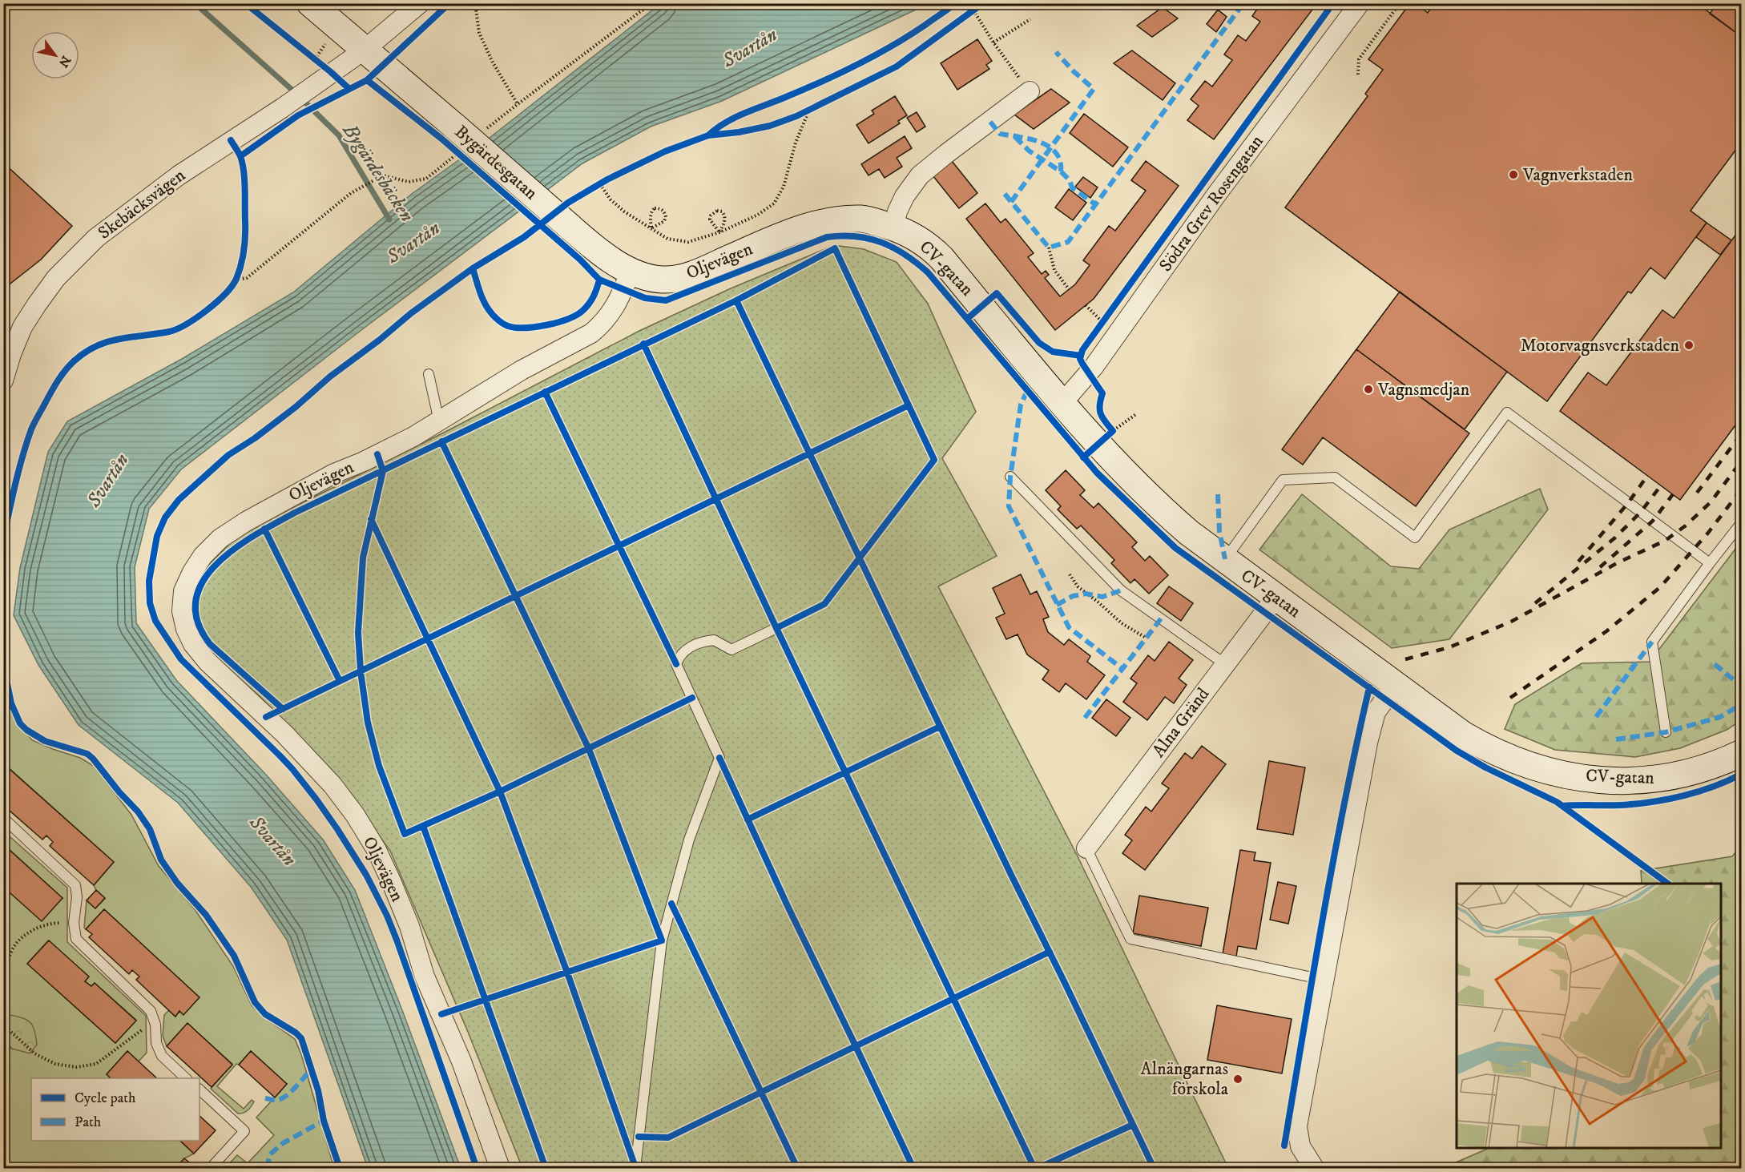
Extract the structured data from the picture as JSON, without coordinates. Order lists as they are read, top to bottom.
{
  "streets": {
    "street": [
      "Bygärdesgatan",
      "Södra Grev Rosengatan",
      "Skebäcksvägen",
      "Oljevägen",
      "CV-gatan",
      "Alna Gränd"
    ]
  },
  "crossings": [
    ["Bygärdesgatan", "Skebäcksvägen"],
    ["Bygärdesgatan", "Oljevägen"],
    ["Södra Grev Rosengatan", "CV-gatan"],
    ["Oljevägen", "CV-gatan"],
    ["CV-gatan", "Alna Gränd"]
  ],
  "water": ["Svartån", "Bygärdesbäcken"],
  "places": [
    "Vagnverkstaden",
    "Motorvagnsverkstaden",
    "Vagnsmedjan",
    "Alnängarnas förskola"
  ],
  "legend": ["Cycle path", "Path"],
  "north": "bottom right"
}
